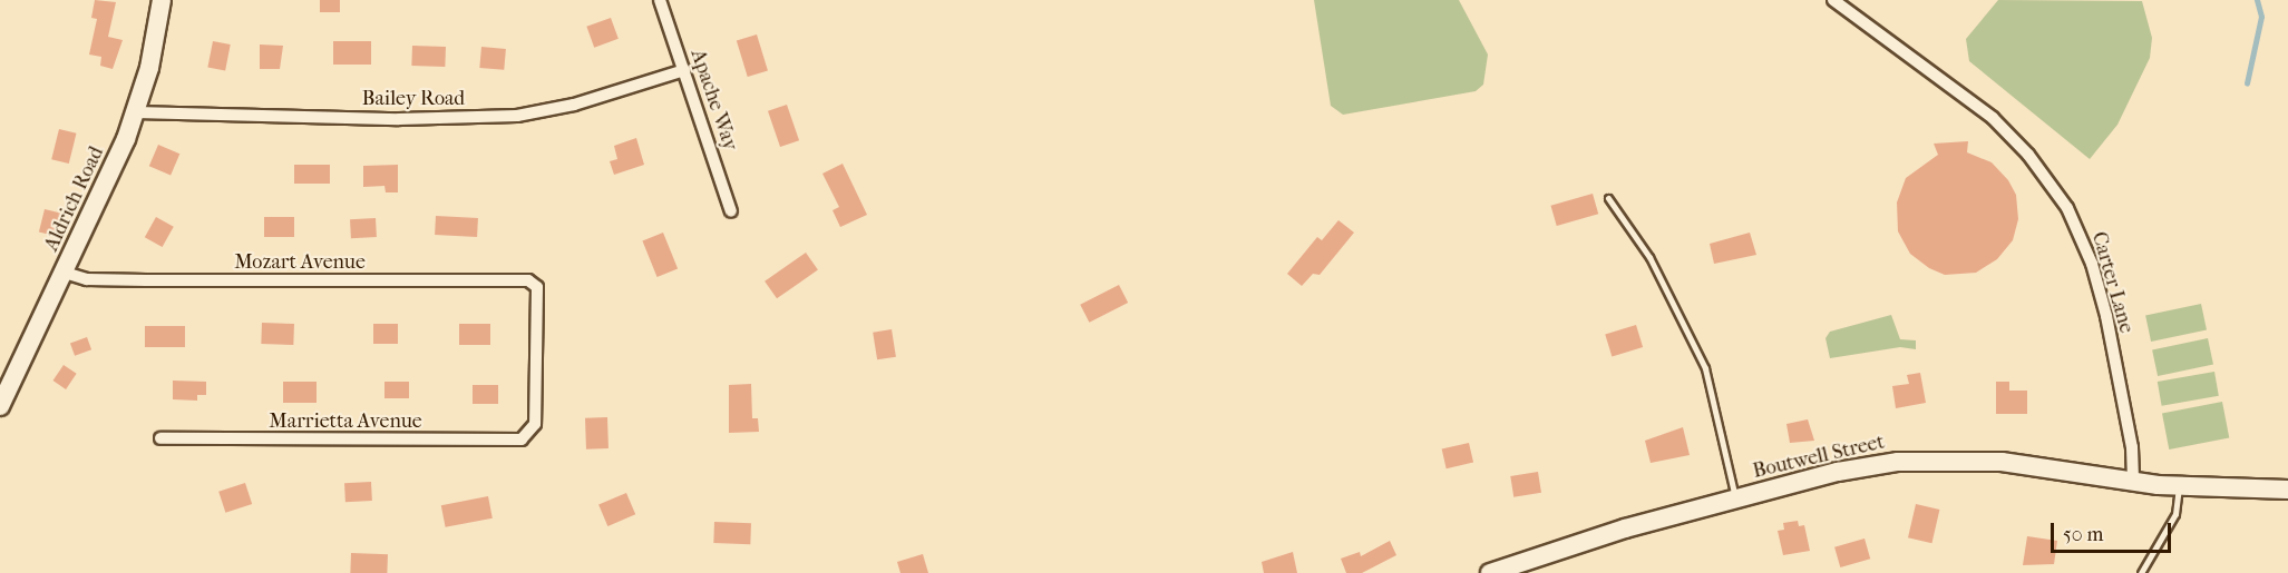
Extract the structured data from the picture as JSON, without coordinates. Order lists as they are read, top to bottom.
{
  "streets": {
    "street": [
      "Bailey Road",
      "Apache Way",
      "Aldrich Road",
      "Mozart Avenue",
      "Carter Lane",
      "Marrietta Avenue",
      "Boutwell Street"
    ]
  },
  "crossings": [
    ["Bailey Road", "Apache Way"],
    ["Bailey Road", "Aldrich Road"],
    ["Aldrich Road", "Mozart Avenue"],
    ["Mozart Avenue", "Marrietta Avenue"],
    ["Carter Lane", "Boutwell Street"]
  ],
  "scale_bar": "50 m"
}
